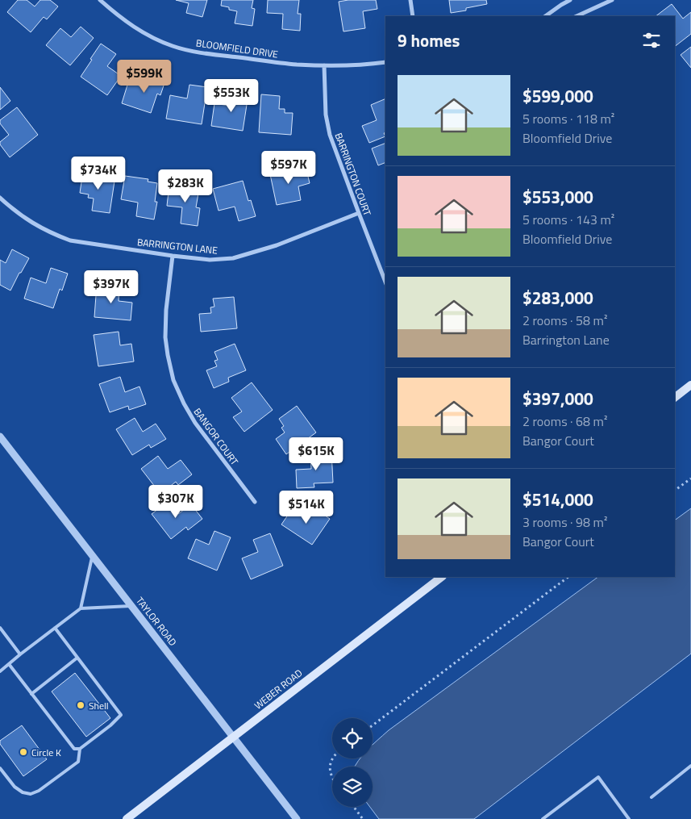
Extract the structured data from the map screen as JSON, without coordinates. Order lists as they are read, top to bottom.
{
  "streets": {
    "main road": ["WEBER ROAD"],
    "street": [
      "BLOOMFIELD DRIVE",
      "BARRINGTON COURT",
      "BARRINGTON LANE",
      "BANGOR COURT",
      "TAYLOR ROAD"
    ]
  },
  "crossings": [
    ["BLOOMFIELD DRIVE", "BARRINGTON COURT"],
    ["BARRINGTON COURT", "BARRINGTON LANE"],
    ["BARRINGTON LANE", "BANGOR COURT"],
    ["TAYLOR ROAD", "WEBER ROAD"]
  ],
  "places": ["Shell", "Circle K"],
  "page": {
    "heading": "9 homes",
    "price": [
      "$599K",
      "$553K",
      "$597K",
      "$734K",
      "$283K",
      "$397K",
      "$615K",
      "$307K",
      "$514K"
    ],
    "list": [
      {
        "name": "$599,000",
        "note": "5 rooms · 118 m² · Bloomfield Drive"
      },
      {
        "name": "$553,000",
        "note": "5 rooms · 143 m² · Bloomfield Drive"
      },
      {
        "name": "$283,000",
        "note": "2 rooms · 58 m² · Barrington Lane"
      },
      {
        "name": "$397,000",
        "note": "2 rooms · 68 m² · Bangor Court"
      },
      {
        "name": "$514,000",
        "note": "3 rooms · 98 m² · Bangor Court"
      }
    ]
  }
}
